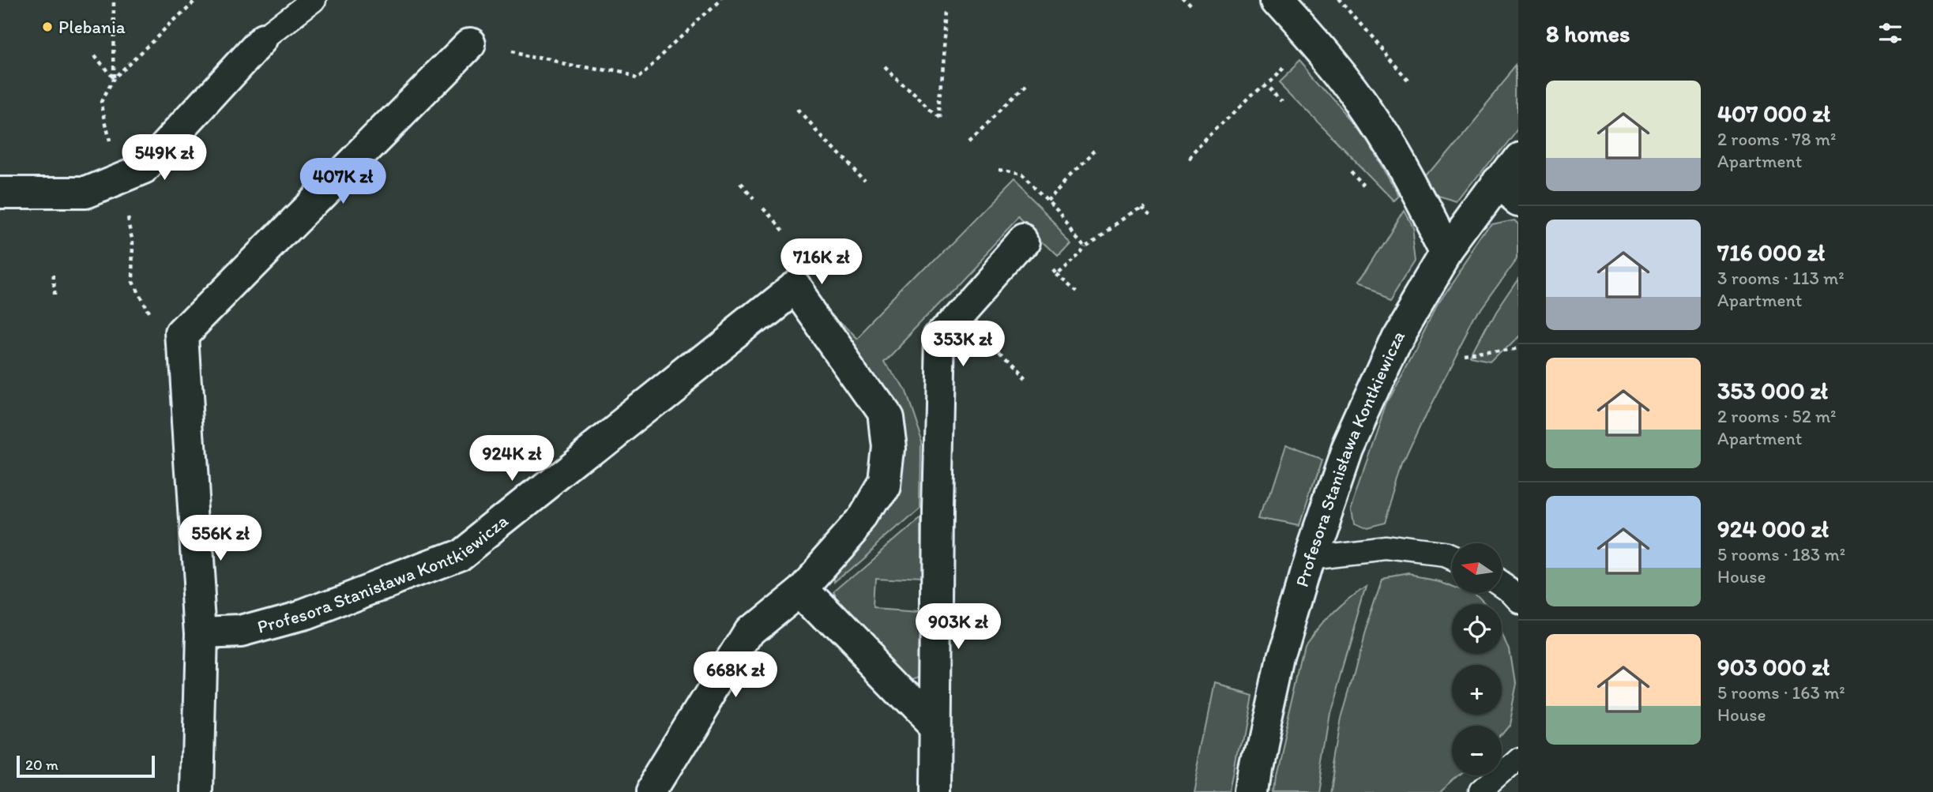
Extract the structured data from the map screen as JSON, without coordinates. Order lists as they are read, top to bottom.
{
  "streets": {
    "street": ["Profesora Stanisława Kontkiewicza"]
  },
  "places": ["Plebania"],
  "scale_bar": "20 m",
  "north": "left",
  "page": {
    "heading": "8 homes",
    "list": [
      {
        "name": "407 000 zł",
        "note": "2 rooms · 78 m² · Apartment"
      },
      {
        "name": "716 000 zł",
        "note": "3 rooms · 113 m² · Apartment"
      },
      {
        "name": "353 000 zł",
        "note": "2 rooms · 52 m² · Apartment"
      },
      {
        "name": "924 000 zł",
        "note": "5 rooms · 183 m² · House"
      },
      {
        "name": "903 000 zł",
        "note": "5 rooms · 163 m² · House"
      }
    ],
    "price": [
      "549K zł",
      "407K zł",
      "716K zł",
      "353K zł",
      "924K zł",
      "556K zł",
      "903K zł",
      "668K zł"
    ],
    "map_buttons": ["+", "−"],
    "scale": "20 m"
  }
}
